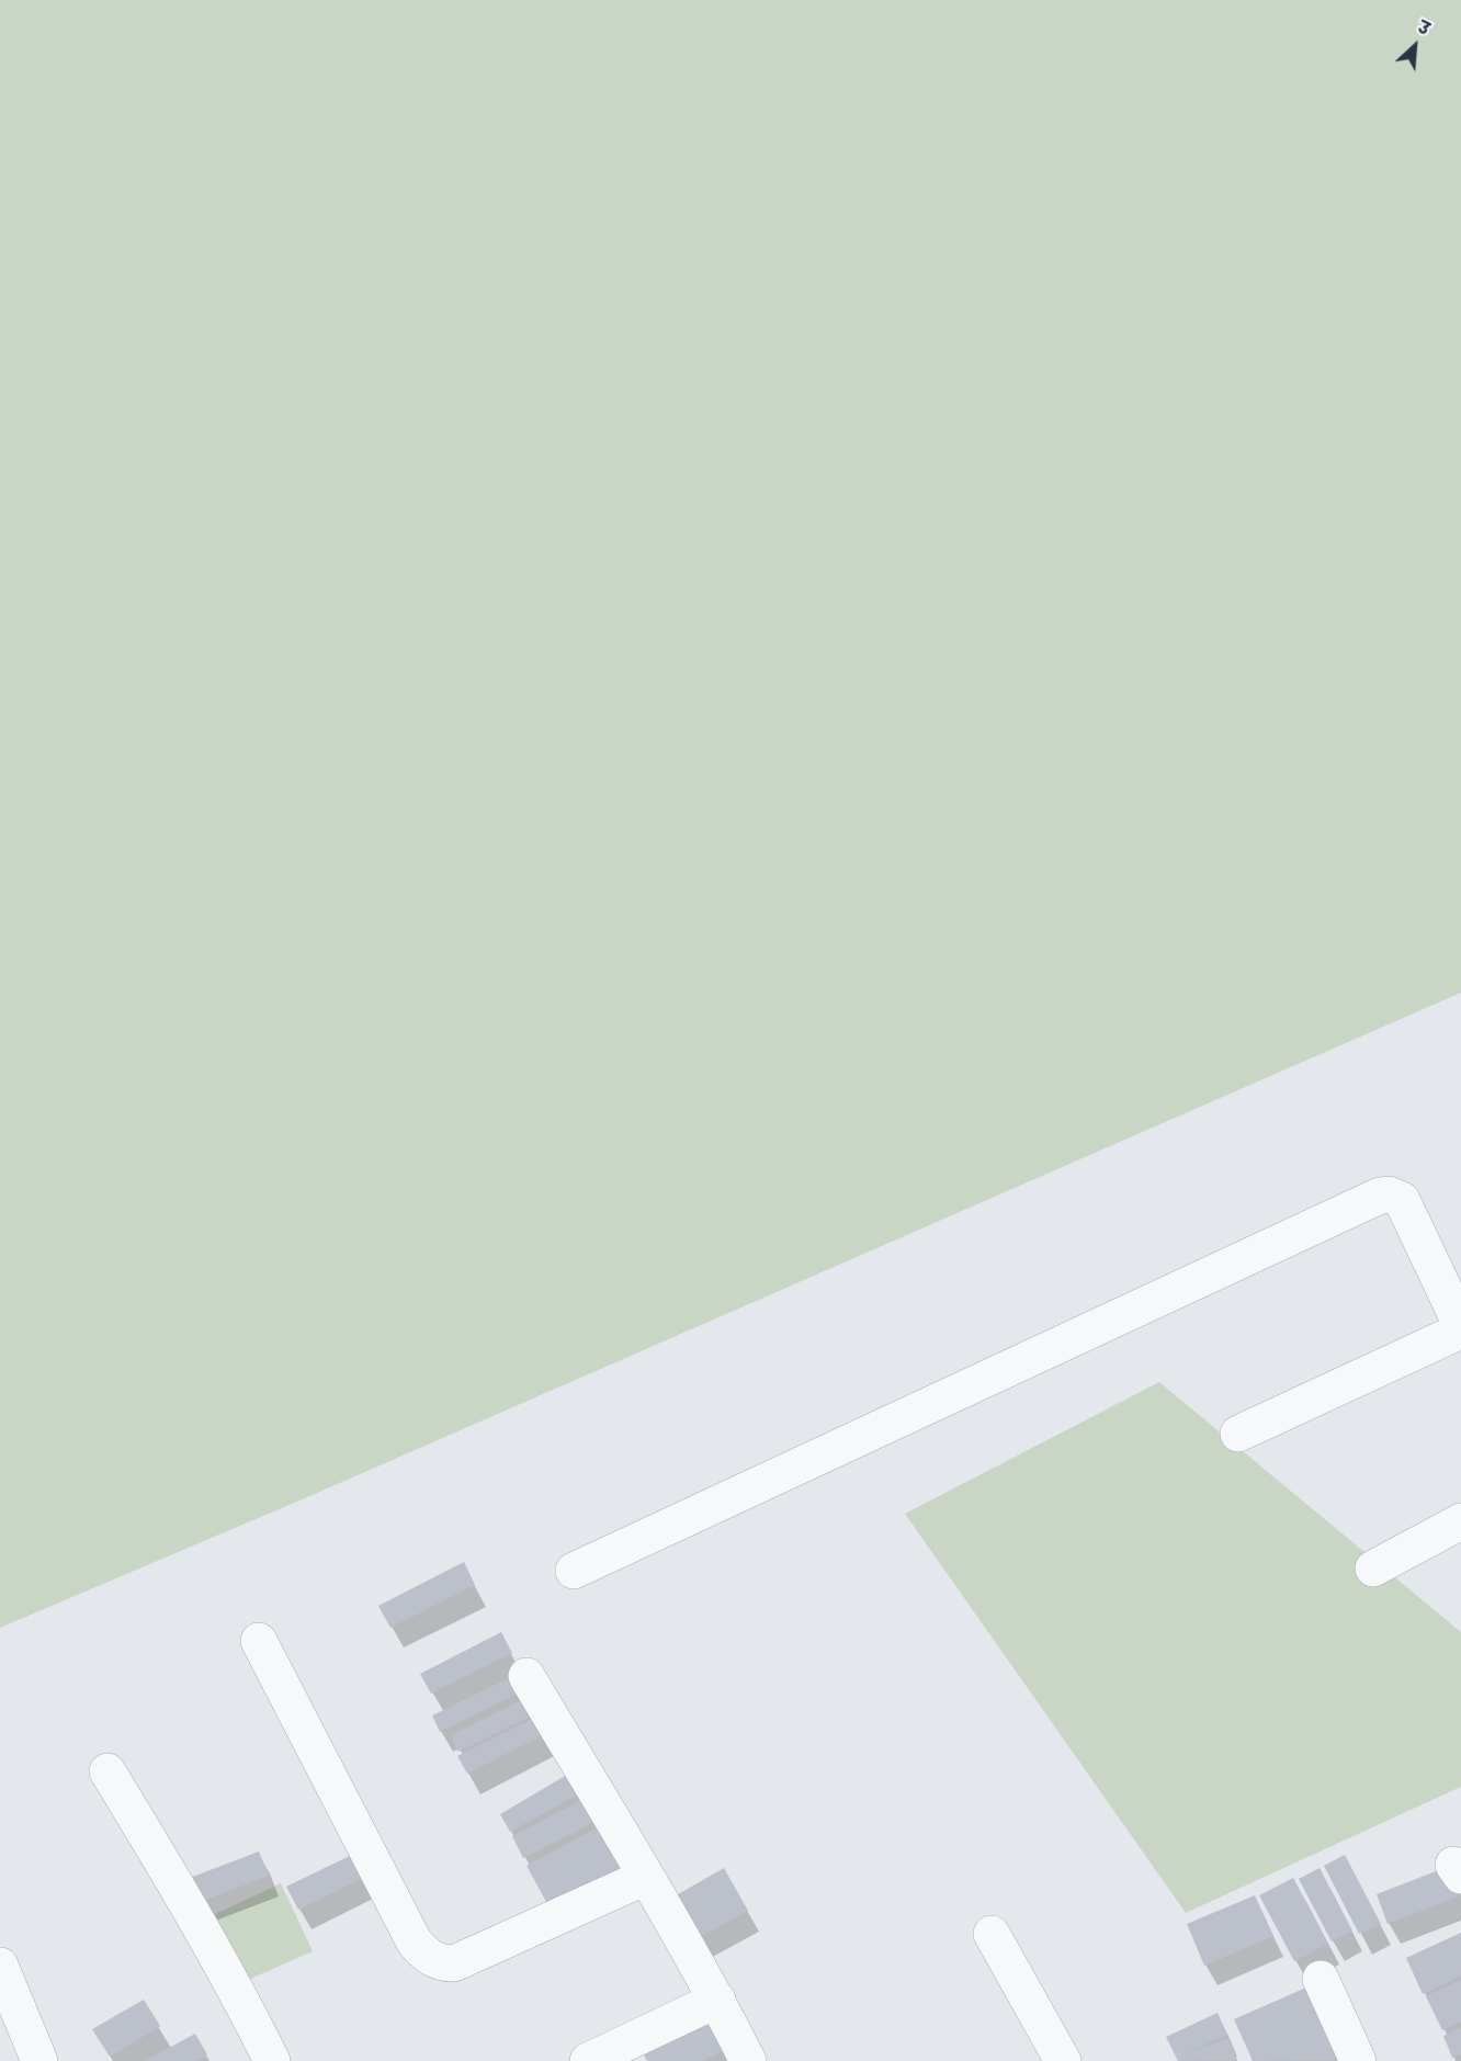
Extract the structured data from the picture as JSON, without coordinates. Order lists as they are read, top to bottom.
{
  "north": "top right"
}
